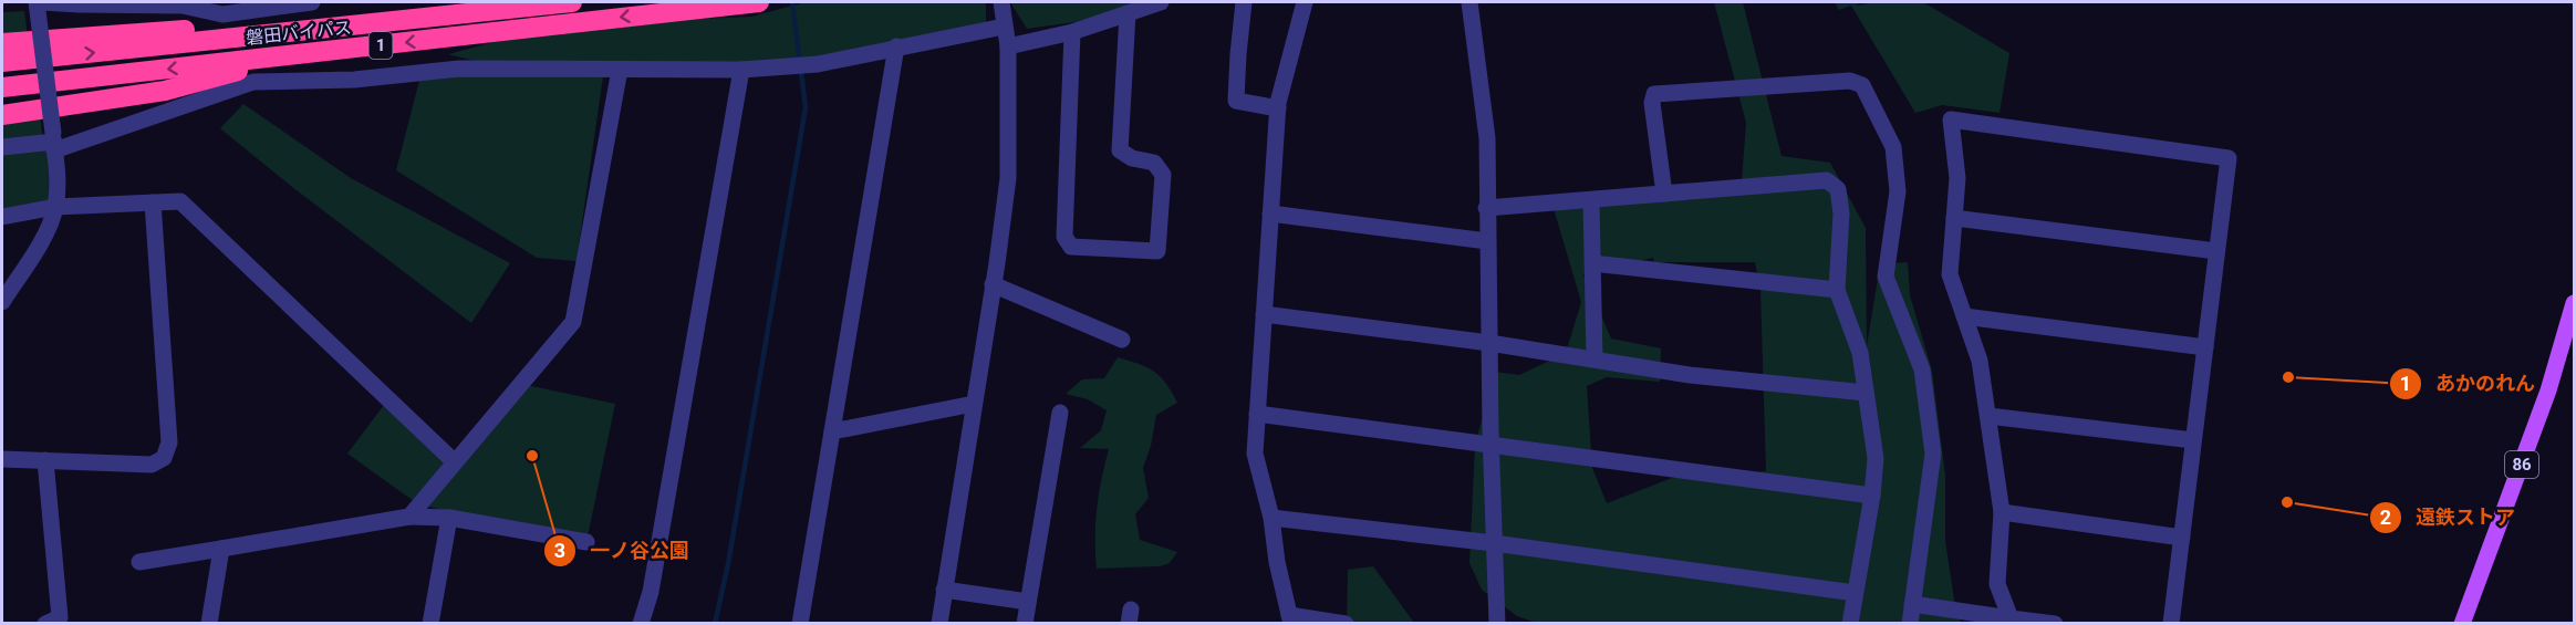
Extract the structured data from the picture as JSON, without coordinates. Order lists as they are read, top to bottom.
{
  "streets": {
    "highway": ["磐田バイパス", "1"],
    "main road": ["86"]
  },
  "crossings": [
    ["磐田バイパス", "1"]
  ],
  "places": ["あかのれん", "一ノ谷公園", "遠鉄ストア"]
}
